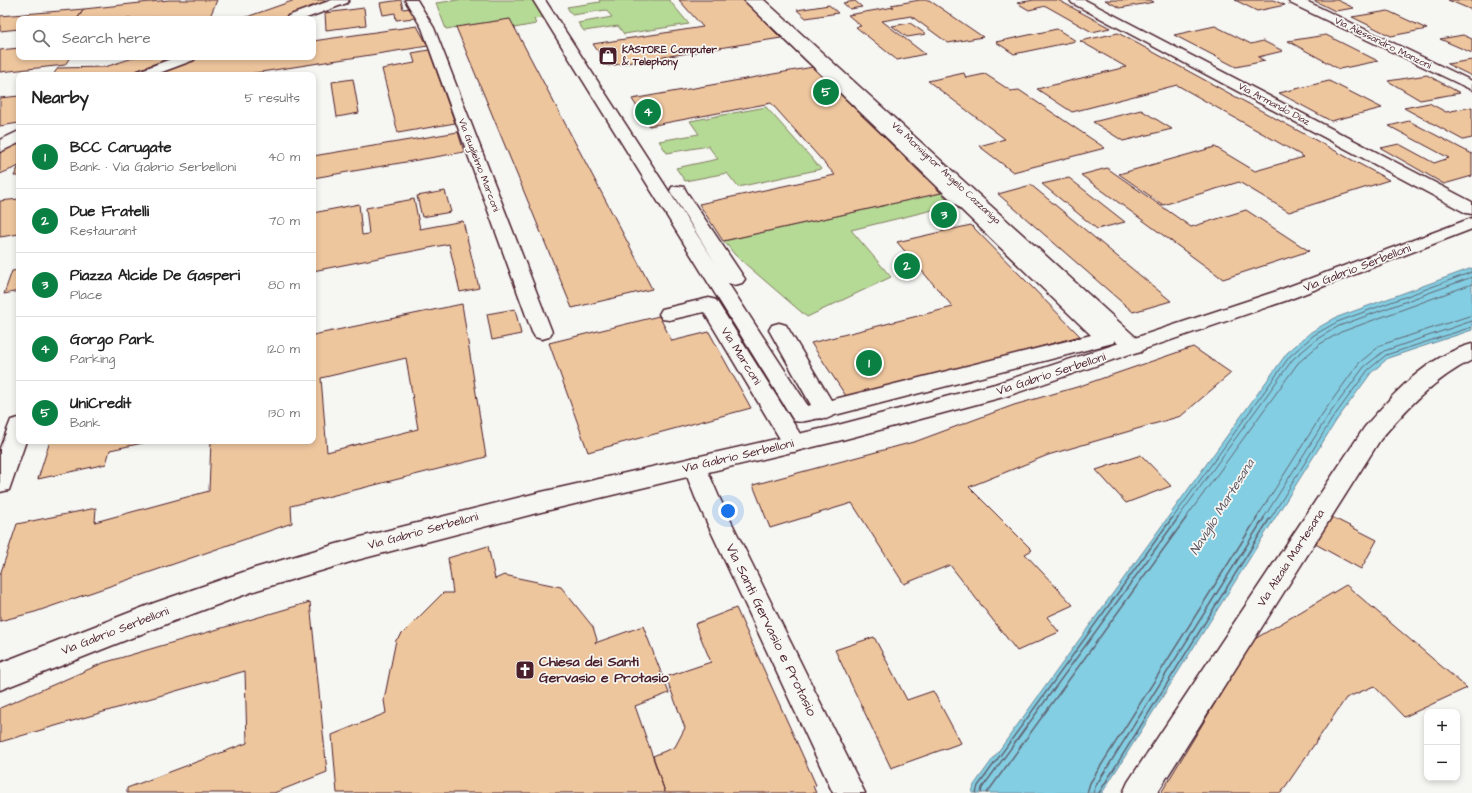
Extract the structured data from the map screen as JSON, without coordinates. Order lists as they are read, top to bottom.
{
  "streets": {
    "street": [
      "Via Alessandro Manzoni",
      "Via Armando Diaz",
      "Via Guglielmo Marconi",
      "Via Monsignor Angelo Cazzaniga",
      "Via Gabrio Serbelloni",
      "Via Marconi",
      "Via Alzaia Martesana",
      "Via Santi Gervasio e Protasio"
    ]
  },
  "crossings": [
    ["Via Monsignor Angelo Cazzaniga", "Via Gabrio Serbelloni"],
    ["Via Gabrio Serbelloni", "Via Marconi"],
    ["Via Gabrio Serbelloni", "Via Santi Gervasio e Protasio"]
  ],
  "water": ["Naviglio Martesana"],
  "places": {
    "shop": ["KASTORE Computer & Telephony"],
    "church": ["Chiesa dei Santi Gervasio e Protasio"]
  },
  "page": {
    "search": "Search here",
    "heading": ["Nearby", "5 results"],
    "pins": [
      "5",
      "4",
      "3",
      "2",
      "1"
    ],
    "list": [
      {
        "mark": "1",
        "name": "BCC Carugate",
        "note": "Bank · Via Gabrio Serbelloni",
        "value": "40 m"
      },
      {
        "mark": "2",
        "name": "Due Fratelli",
        "note": "Restaurant",
        "value": "70 m"
      },
      {
        "mark": "3",
        "name": "Piazza Alcide De Gasperi",
        "note": "Place",
        "value": "80 m"
      },
      {
        "mark": "4",
        "name": "Gorgo Park",
        "note": "Parking",
        "value": "120 m"
      },
      {
        "mark": "5",
        "name": "UniCredit",
        "note": "Bank",
        "value": "130 m"
      }
    ],
    "map_buttons": ["+", "−"]
  }
}
